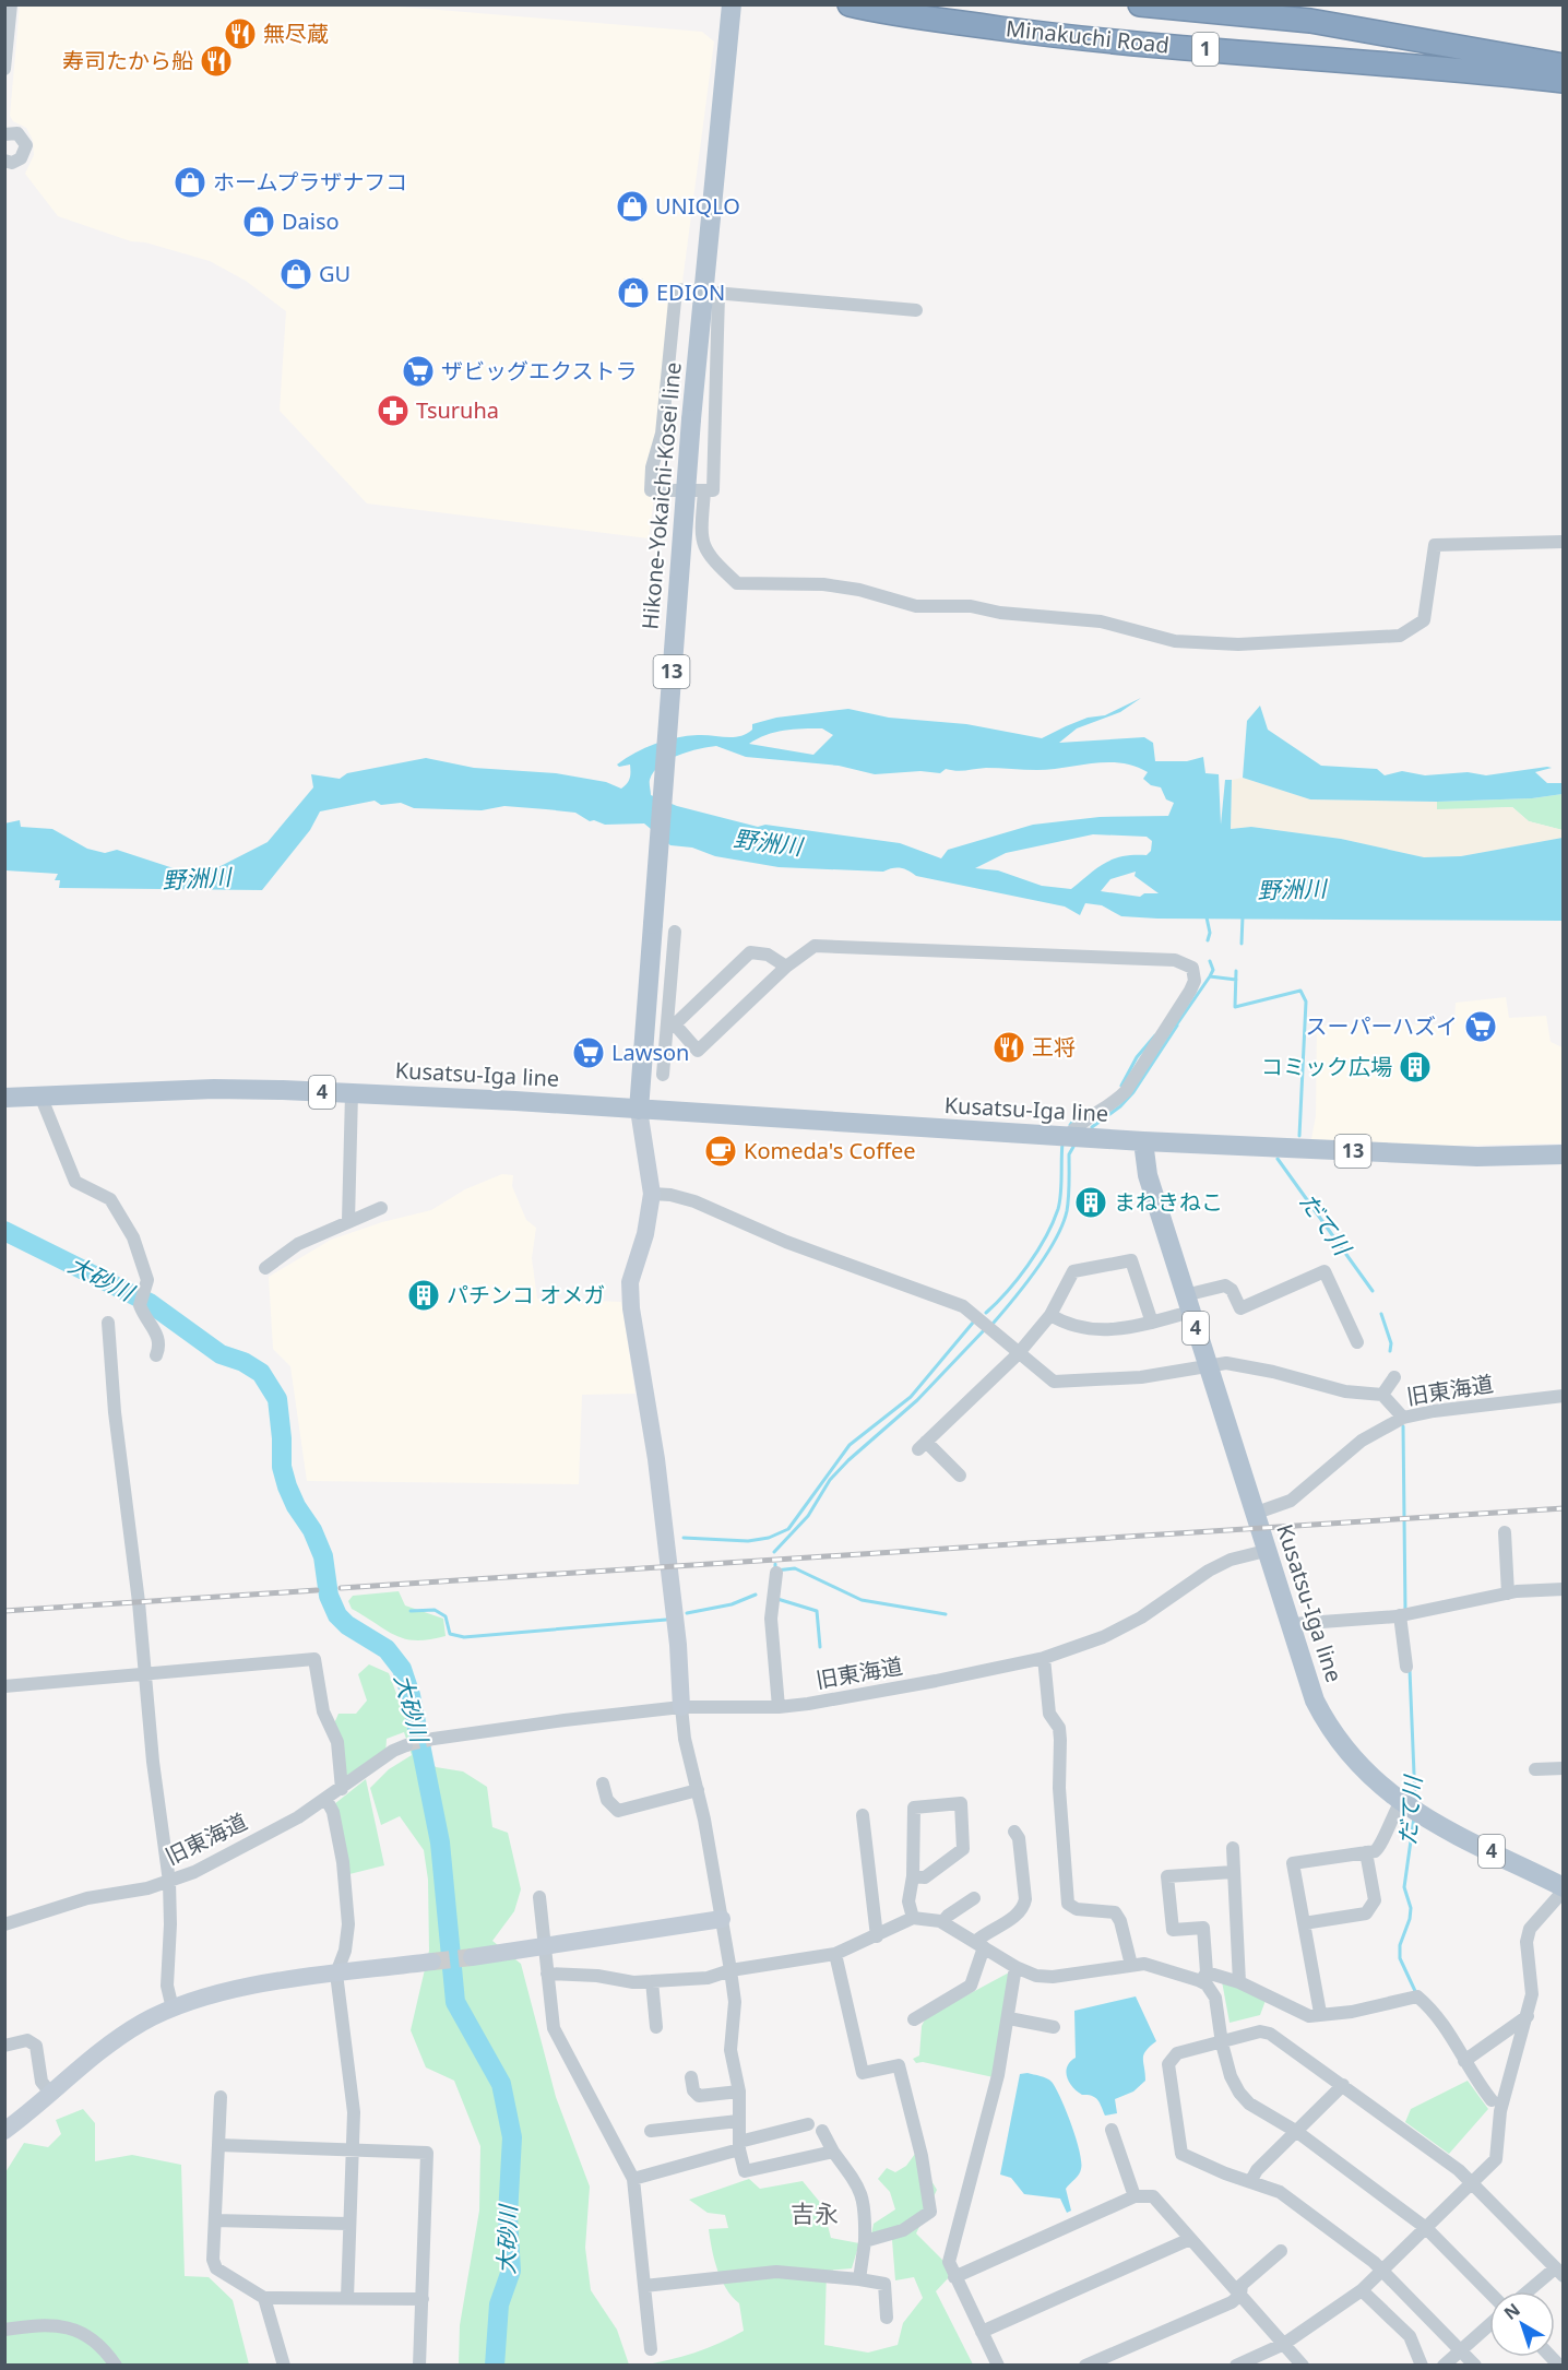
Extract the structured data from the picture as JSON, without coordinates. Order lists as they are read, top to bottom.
{
  "streets": {
    "highway": ["Minakuchi Road", "1"],
    "main road": [
      "Hikone-Yokaichi-Kosei line",
      "13",
      "Kusatsu-Iga line",
      "4"
    ],
    "street": ["旧東海道"]
  },
  "crossings": [
    ["Hikone-Yokaichi-Kosei line", "Kusatsu-Iga line"],
    ["13", "Kusatsu-Iga line"],
    ["Kusatsu-Iga line", "旧東海道"]
  ],
  "districts": ["吉永"],
  "water": ["野洲川", "だて川", "大砂川"],
  "places": {
    "restaurant": ["無尽蔵", "寿司たから船", "王将"],
    "shop": [
      "ホームプラザナフコ",
      "UNIQLO",
      "Daiso",
      "GU",
      "EDION"
    ],
    "supermarket": ["ザビッグエクストラ", "スーパーハズイ", "Lawson"],
    "pharmacy": ["Tsuruha"],
    "building": ["コミック広場", "まねきねこ", "パチンコ オメガ"],
    "cafe": ["Komeda's Coffee"]
  },
  "north": "top left"
}
